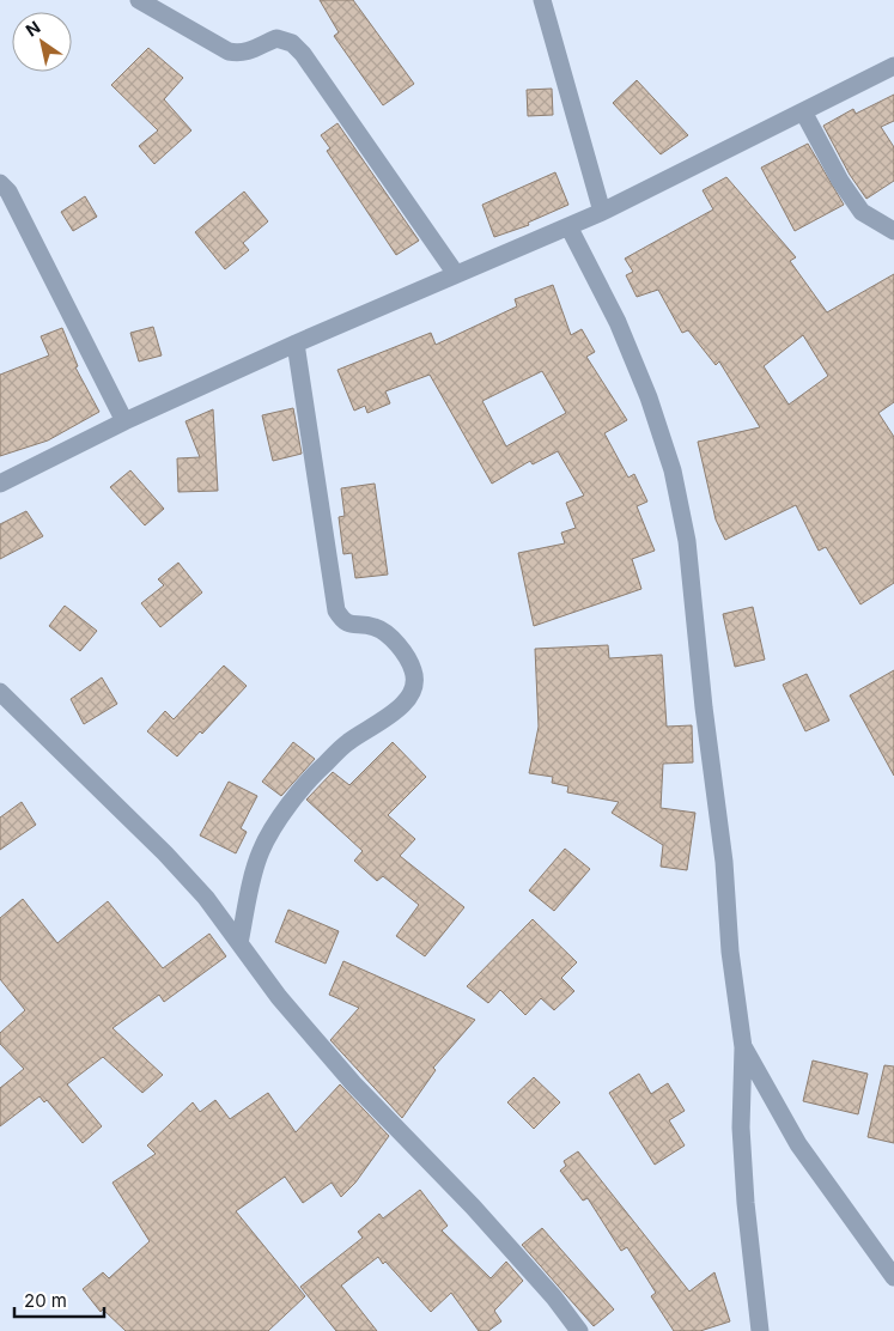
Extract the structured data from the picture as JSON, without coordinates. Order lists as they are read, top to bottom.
{
  "scale_bar": "20 m",
  "north": "top left"
}
